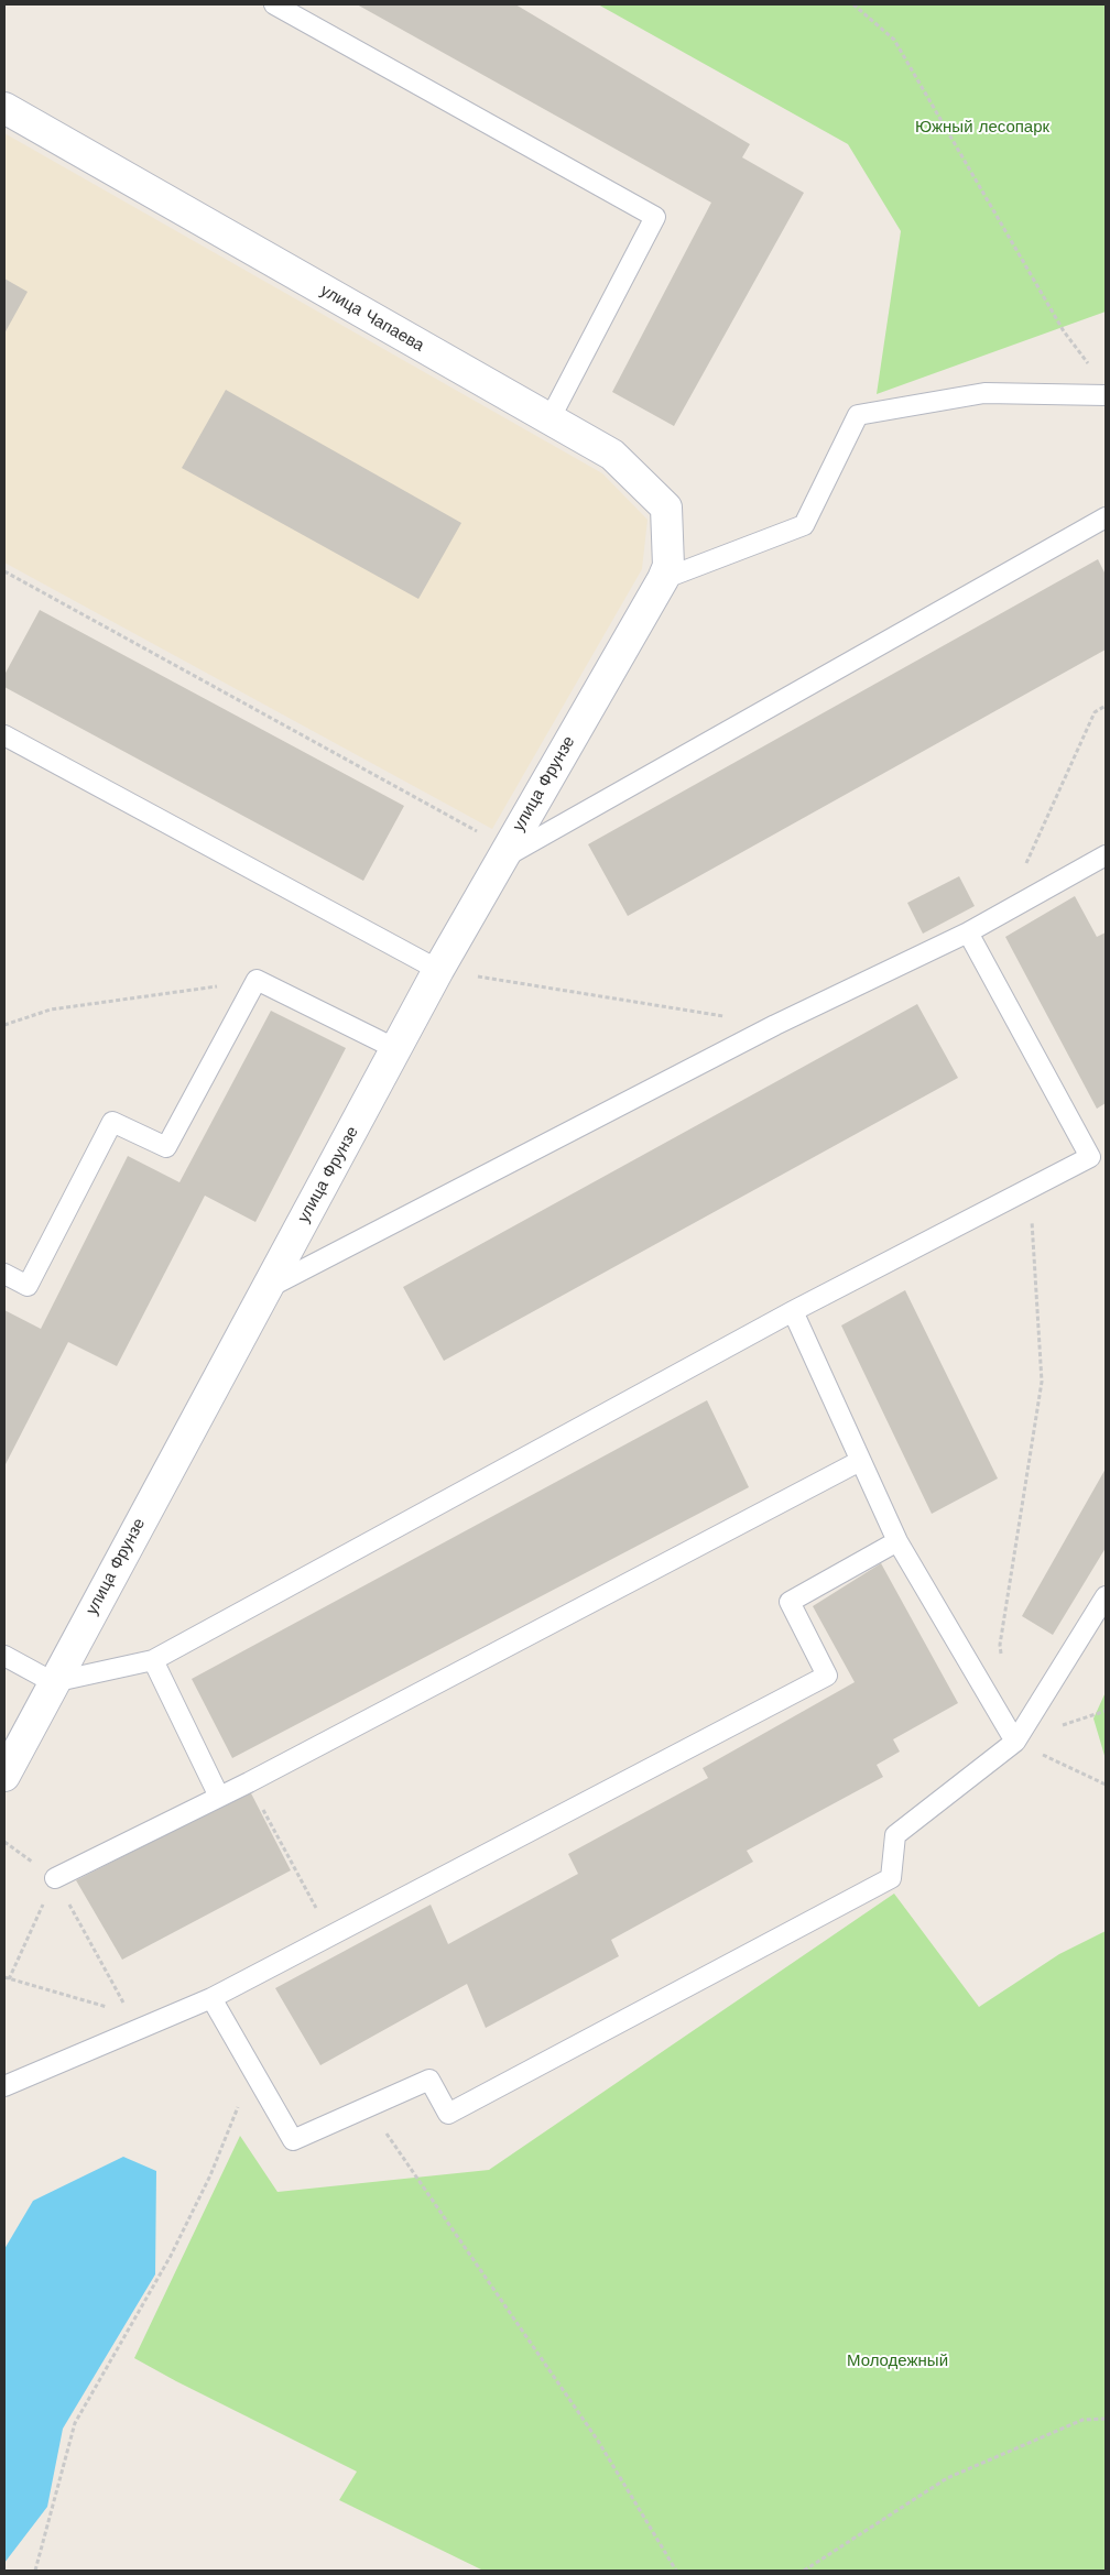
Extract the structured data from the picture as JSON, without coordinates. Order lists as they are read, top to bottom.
{
  "streets": {
    "street": ["улица Чапаева", "улица Фрунзе"]
  },
  "crossings": [
    ["улица Чапаева", "улица Фрунзе"]
  ],
  "parks": ["Южный лесопарк", "Молодежный"]
}
